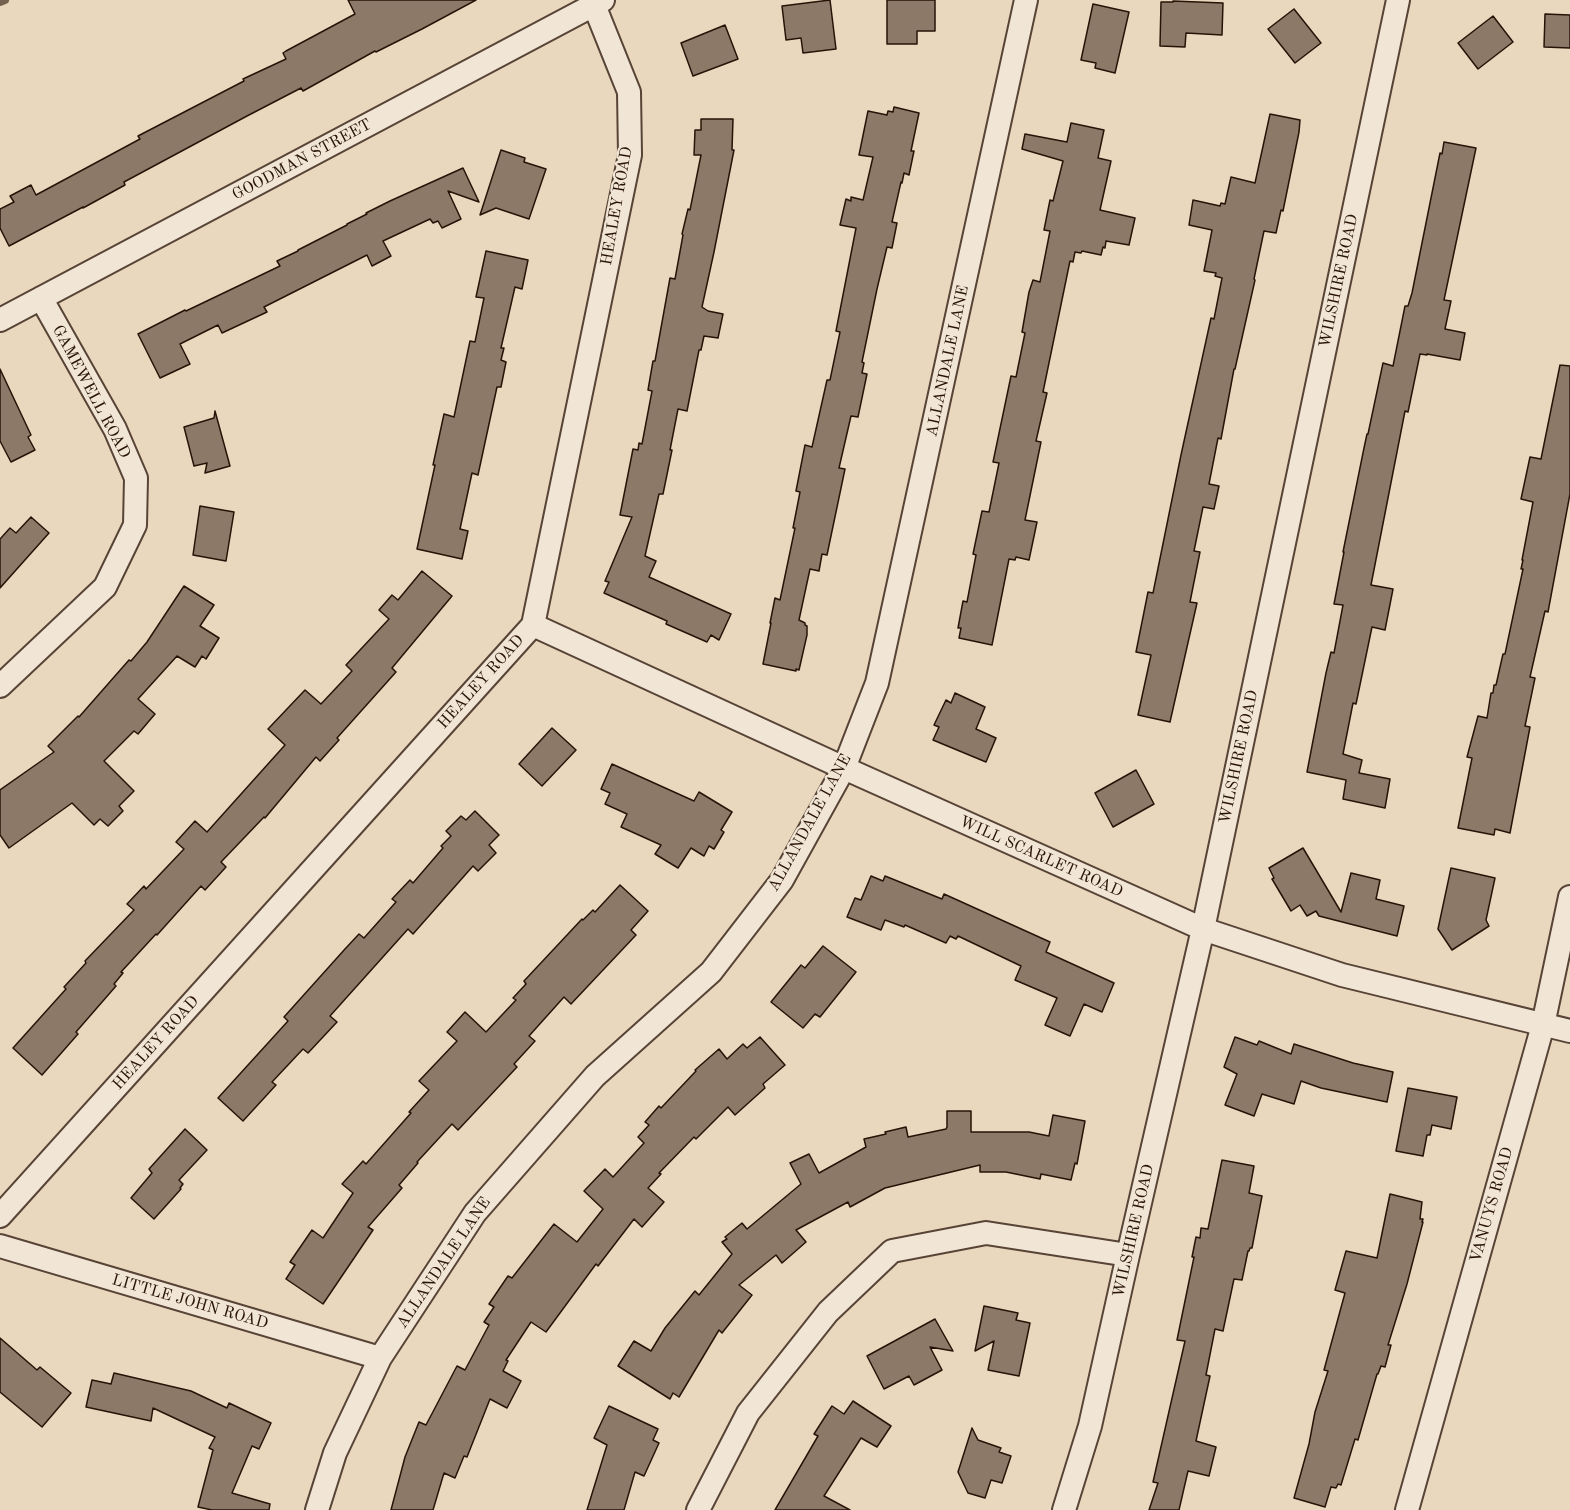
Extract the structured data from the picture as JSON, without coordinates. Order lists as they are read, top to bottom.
{
  "streets": {
    "street": [
      "GOODMAN STREET",
      "HEALEY ROAD",
      "WILSHIRE ROAD",
      "ALLANDALE LANE",
      "GAMEWELL ROAD",
      "WILL SCARLET ROAD",
      "VANUYS ROAD",
      "LITTLE JOHN ROAD"
    ]
  },
  "crossings": [
    ["GOODMAN STREET", "HEALEY ROAD"],
    ["GOODMAN STREET", "GAMEWELL ROAD"],
    ["HEALEY ROAD", "WILL SCARLET ROAD"],
    ["WILSHIRE ROAD", "WILL SCARLET ROAD"],
    ["ALLANDALE LANE", "WILL SCARLET ROAD"],
    ["ALLANDALE LANE", "LITTLE JOHN ROAD"],
    ["WILL SCARLET ROAD", "VANUYS ROAD"]
  ]
}
